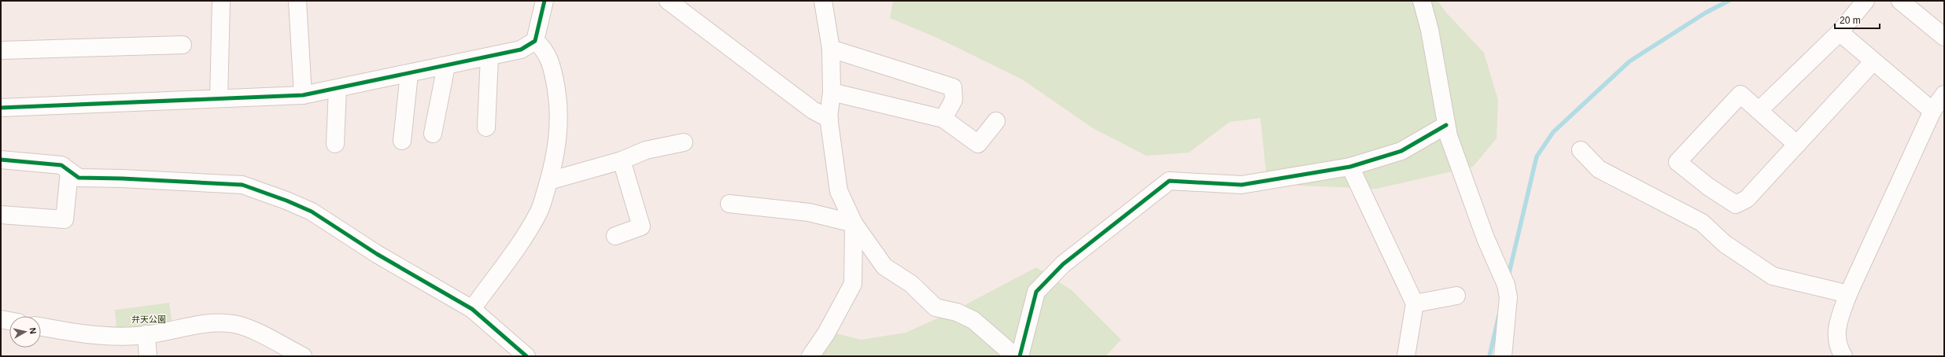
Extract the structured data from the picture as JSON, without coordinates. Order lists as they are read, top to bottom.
{
  "parks": ["弁天公園"],
  "scale_bar": "20 m",
  "north": "right"
}
